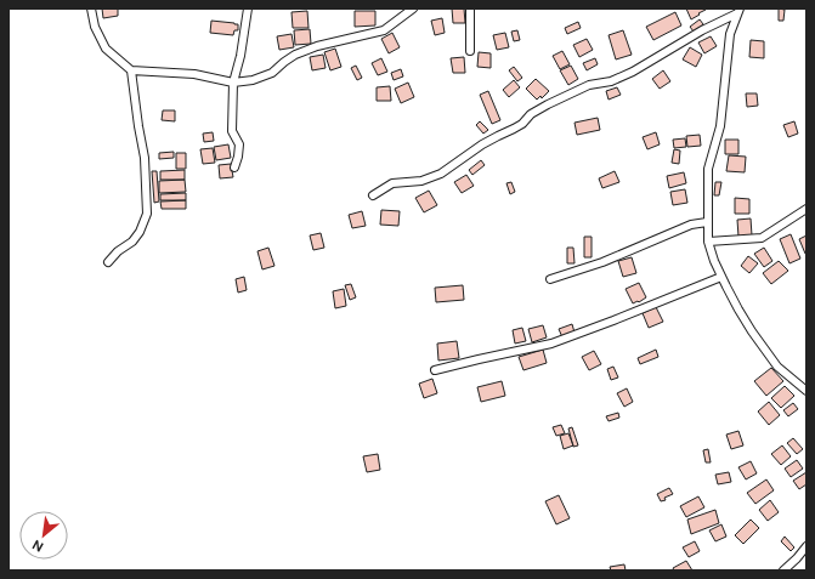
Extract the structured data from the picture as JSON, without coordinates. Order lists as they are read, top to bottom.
{
  "north": "bottom left"
}
